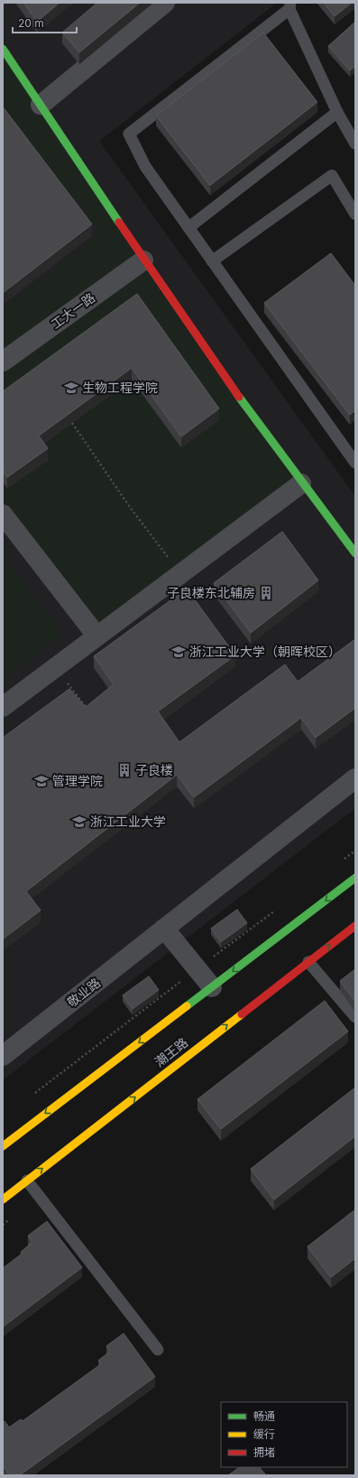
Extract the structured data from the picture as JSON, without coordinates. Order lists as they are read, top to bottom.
{
  "streets": {
    "main road": ["潮王路"],
    "street": ["工大一路", "敬业路"]
  },
  "places": {
    "school or university": [
      "生物工程学院",
      "浙江工业大学（朝晖校区）",
      "管理学院",
      "浙江工业大学"
    ],
    "building": ["子良楼东北辅房", "子良楼"]
  },
  "legend": ["畅通", "缓行", "拥堵"],
  "scale_bar": "20 m"
}
